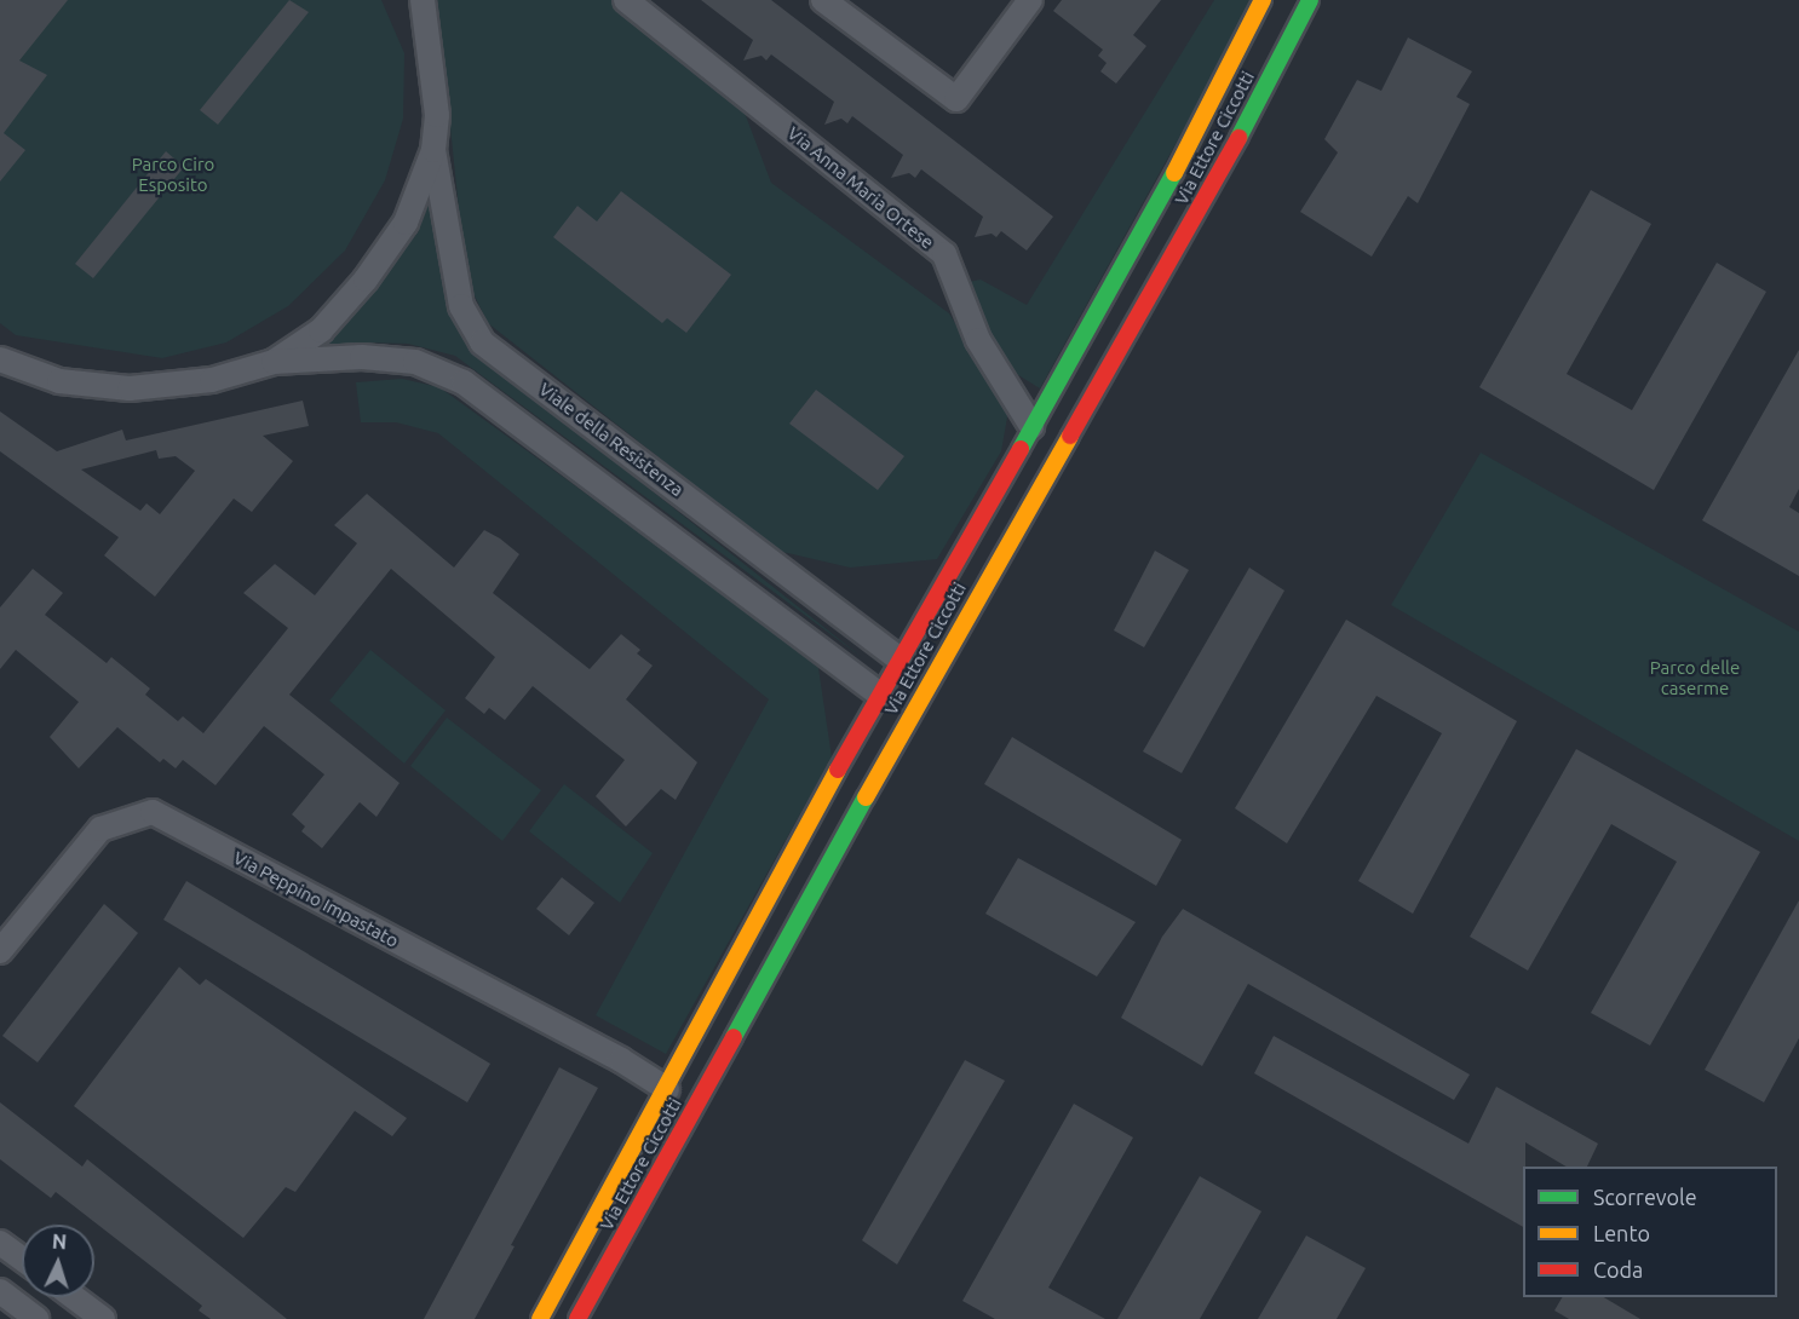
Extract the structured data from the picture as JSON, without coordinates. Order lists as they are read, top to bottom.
{
  "streets": {
    "street": [
      "Via Ettore Ciccotti",
      "Via Anna Maria Ortese",
      "Viale della Resistenza",
      "Via Peppino Impastato"
    ]
  },
  "crossings": [
    ["Via Ettore Ciccotti", "Via Anna Maria Ortese"],
    ["Via Ettore Ciccotti", "Viale della Resistenza"],
    ["Via Ettore Ciccotti", "Via Peppino Impastato"]
  ],
  "parks": ["Parco Ciro Esposito", "Parco delle caserme"],
  "legend": ["Scorrevole", "Lento", "Coda"],
  "north": "top"
}
